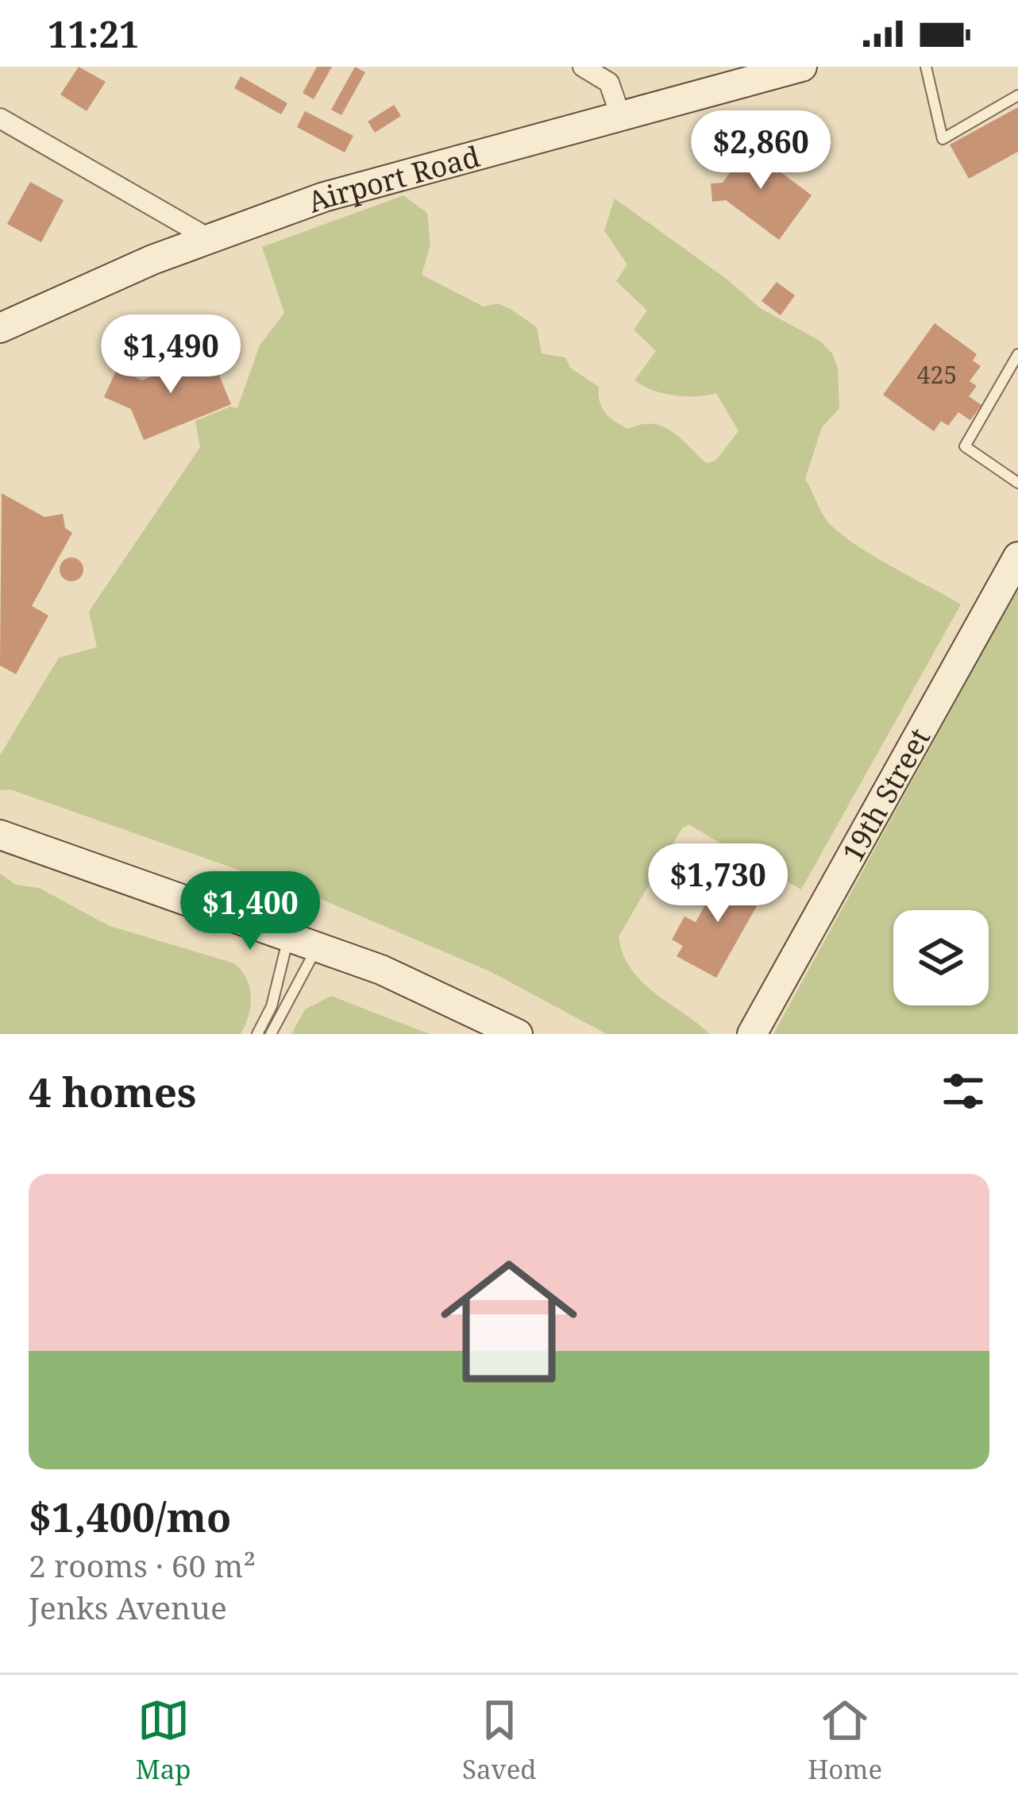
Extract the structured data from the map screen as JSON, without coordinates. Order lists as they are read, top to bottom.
{
  "streets": {
    "main road": ["Airport Road", "19th Street"]
  },
  "house_numbers": ["425"],
  "page": {
    "status": "11:21",
    "price": [
      "$2,860",
      "$1,490",
      "$1,730",
      "$1,400"
    ],
    "heading": "4 homes",
    "list": [
      {
        "name": "$1,400/mo",
        "note": "2 rooms · 60 m² · Jenks Avenue"
      }
    ],
    "tabs": ["Map", "Saved", "Home"]
  }
}
